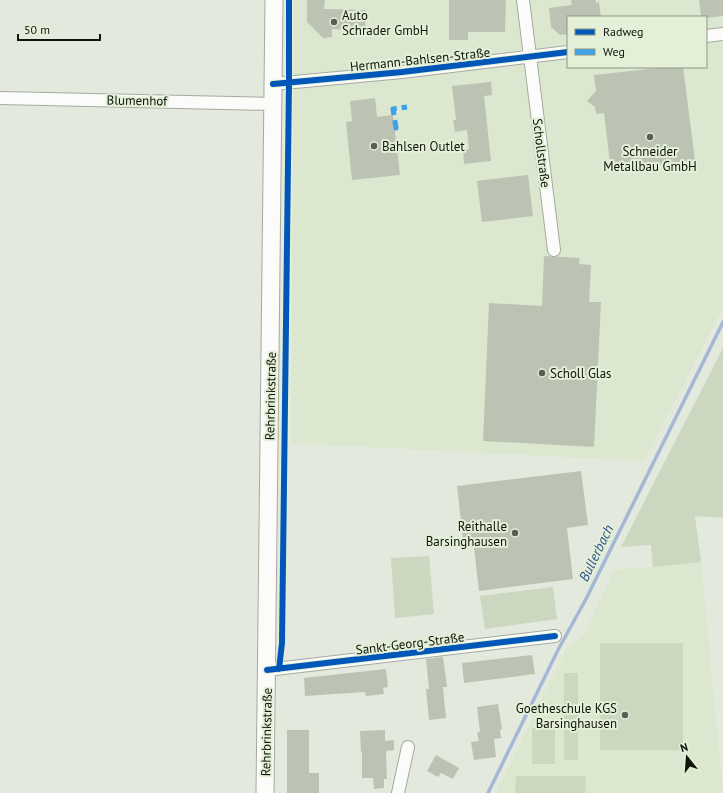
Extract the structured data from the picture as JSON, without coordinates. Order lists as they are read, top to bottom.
{
  "streets": {
    "main road": ["Rehrbrinkstraße"],
    "street": [
      "Hermann-Bahlsen-Straße",
      "Blumenhof",
      "Schollstraße",
      "Sankt-Georg-Straße"
    ]
  },
  "crossings": [
    ["Hermann-Bahlsen-Straße", "Schollstraße"],
    ["Hermann-Bahlsen-Straße", "Rehrbrinkstraße"],
    ["Blumenhof", "Rehrbrinkstraße"],
    ["Rehrbrinkstraße", "Sankt-Georg-Straße"]
  ],
  "water": ["Bullerbach"],
  "places": [
    "Auto Schrader GmbH",
    "Schneider Metallbau GmbH",
    "Bahlsen Outlet",
    "Scholl Glas",
    "Reithalle Barsinghausen",
    "Goetheschule KGS Barsinghausen"
  ],
  "legend": ["Radweg", "Weg"],
  "scale_bar": "50 m",
  "north": "top"
}
